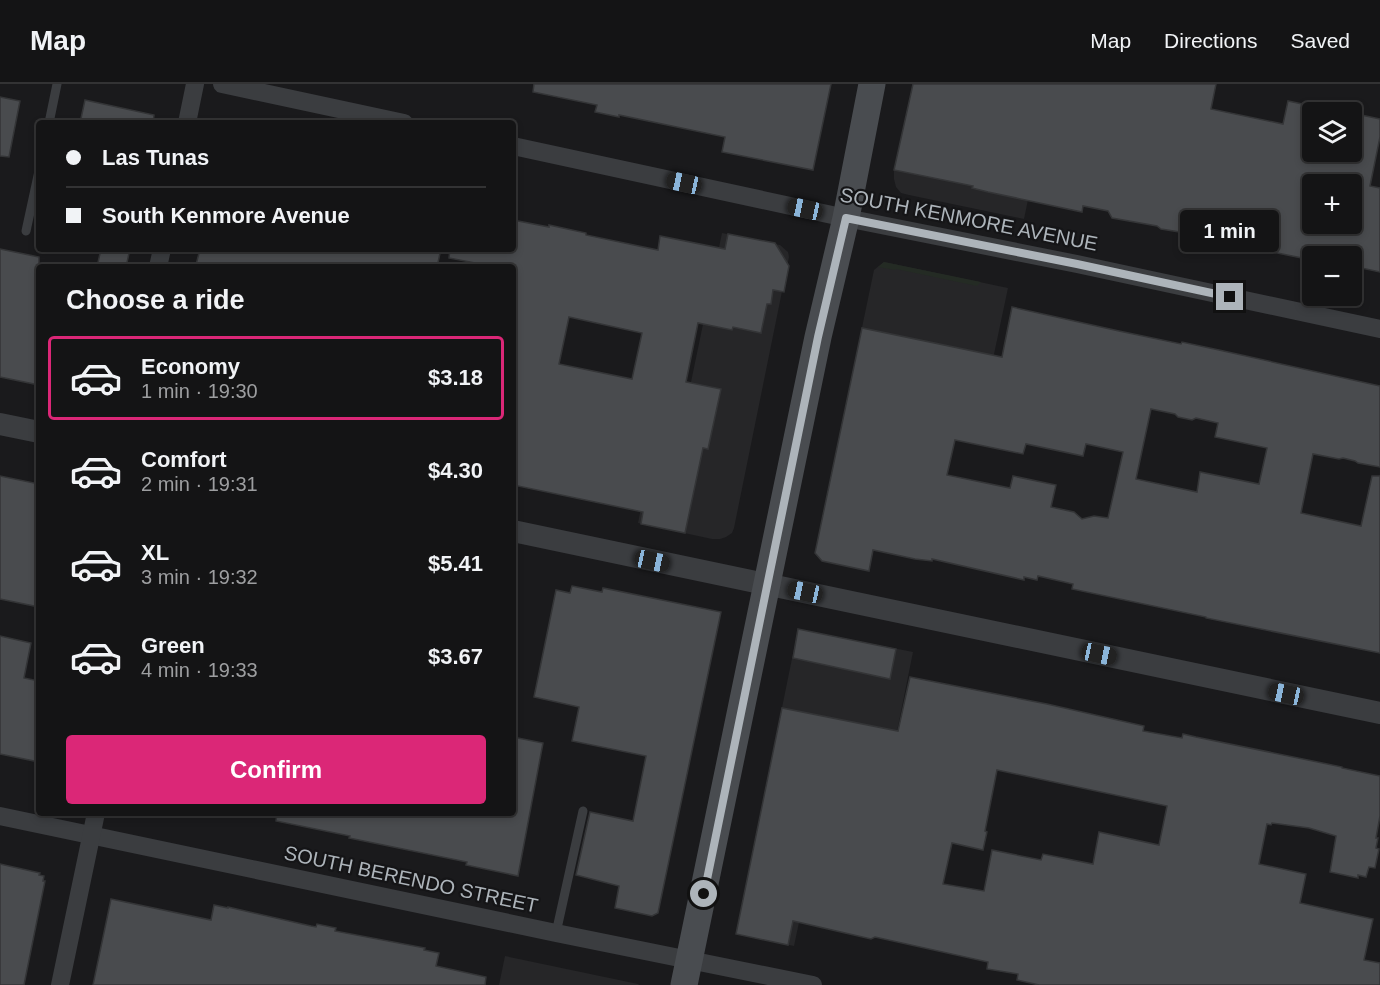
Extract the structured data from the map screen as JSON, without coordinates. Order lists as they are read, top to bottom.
{
  "streets": {
    "street": ["SOUTH KENMORE AVENUE", "SOUTH BERENDO STREET"]
  },
  "page": {
    "header": "Map",
    "nav": ["Map", "Directions", "Saved"],
    "map_buttons": ["+", "−"],
    "banner": ["Las Tunas", "South Kenmore Avenue"],
    "bubble": "1 min",
    "heading": "Choose a ride",
    "list": [
      {
        "name": "Economy",
        "note": "1 min · 19:30",
        "value": "$3.18"
      },
      {
        "name": "Comfort",
        "note": "2 min · 19:31",
        "value": "$4.30"
      },
      {
        "name": "XL",
        "note": "3 min · 19:32",
        "value": "$5.41"
      },
      {
        "name": "Green",
        "note": "4 min · 19:33",
        "value": "$3.67"
      }
    ],
    "buttons": "Confirm"
  }
}
